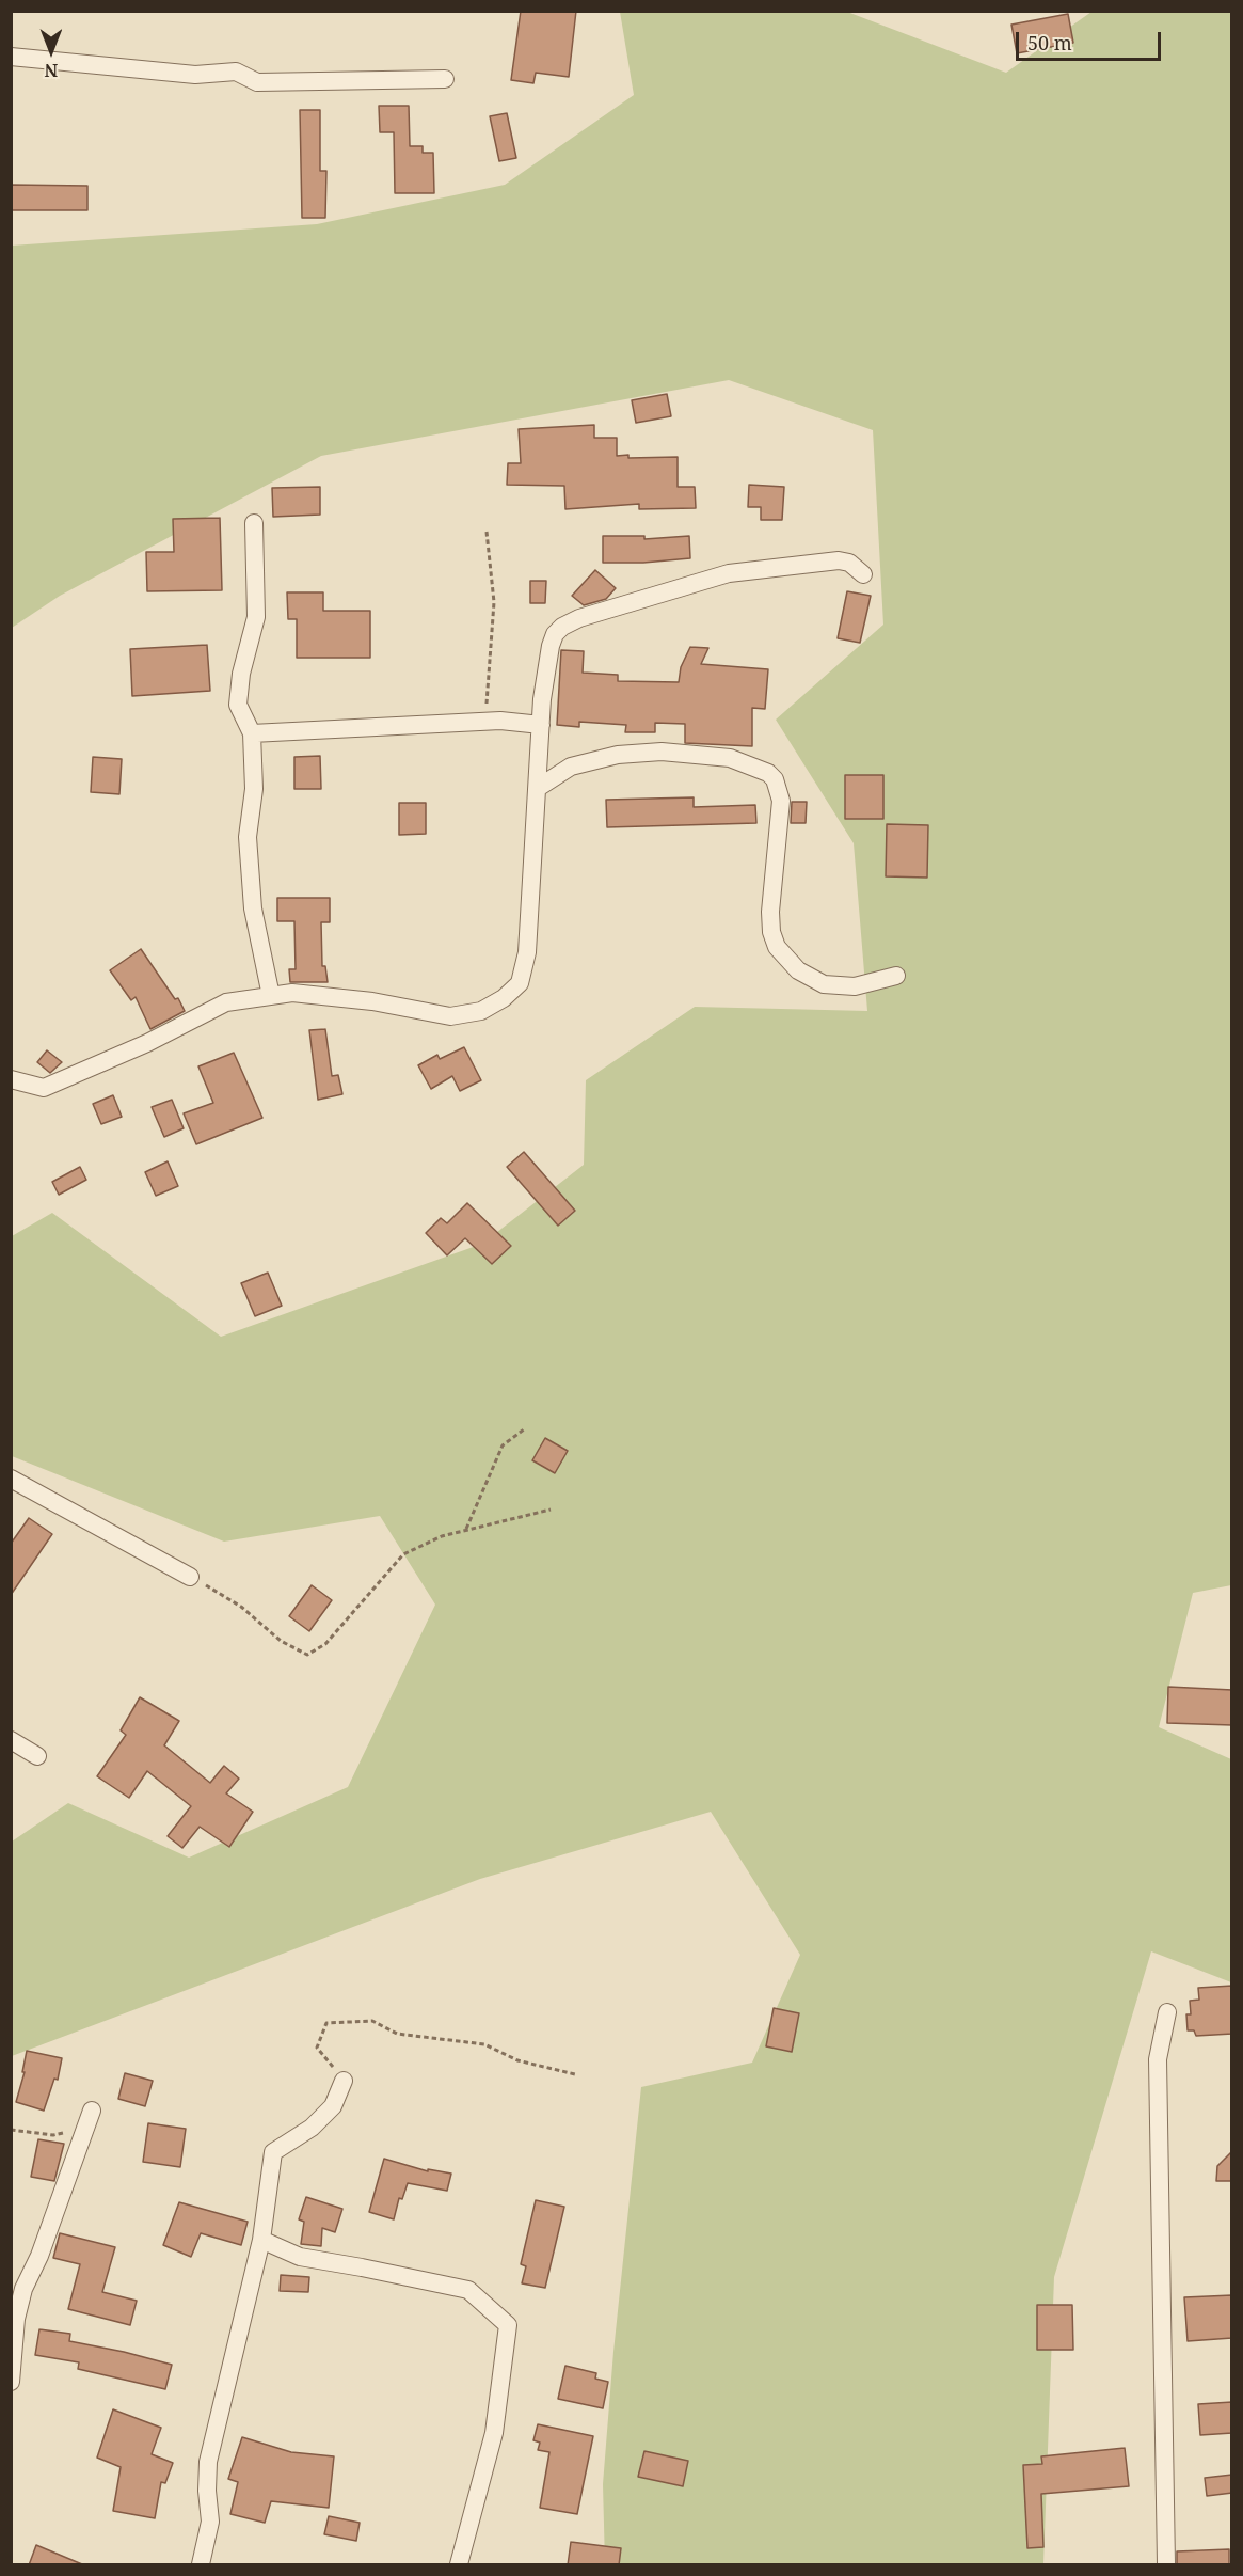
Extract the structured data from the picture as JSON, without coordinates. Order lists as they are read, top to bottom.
{
  "scale_bar": "50 m",
  "north": "bottom"
}
